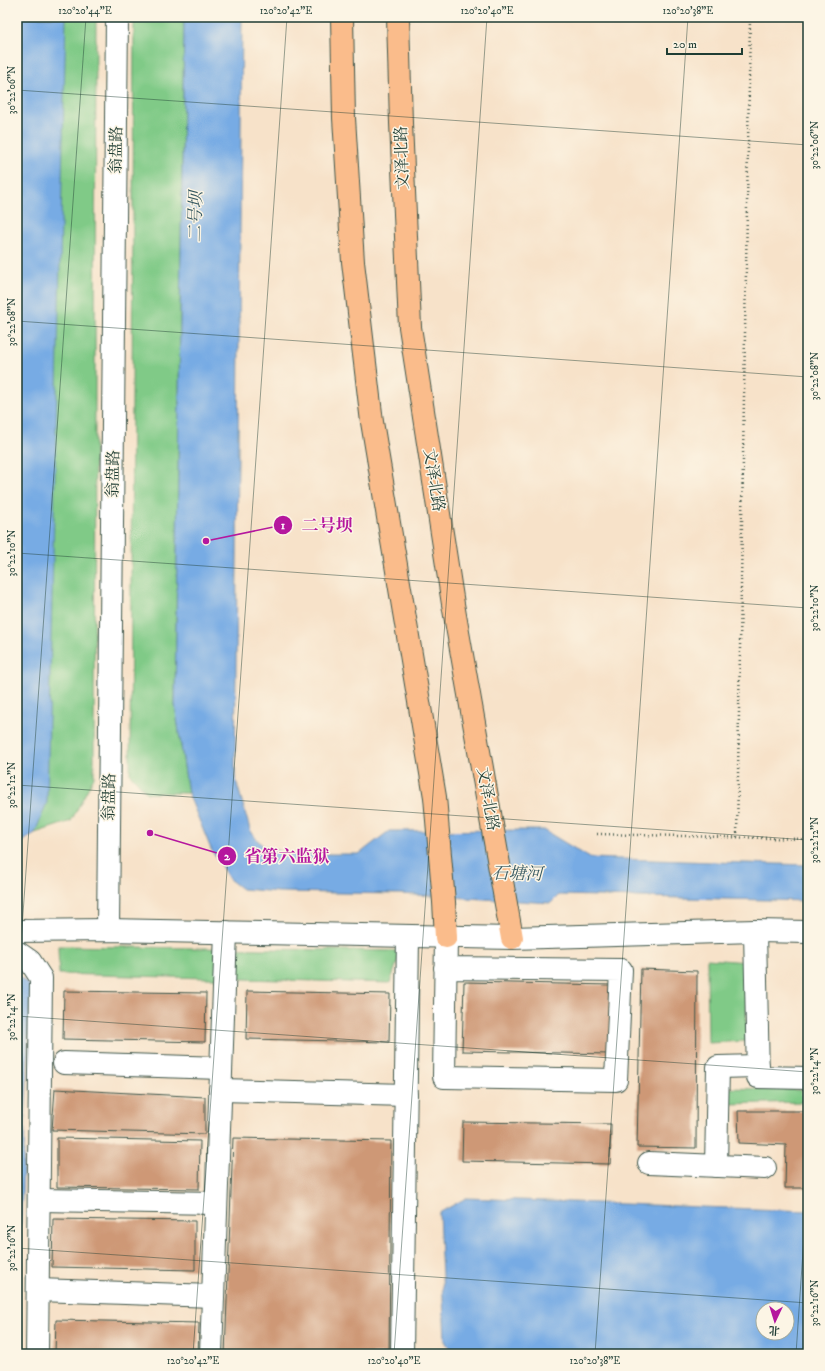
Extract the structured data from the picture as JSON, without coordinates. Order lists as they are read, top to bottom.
{
  "streets": {
    "main road": ["文泽北路"],
    "street": ["翁盘路"]
  },
  "water": ["二号坝", "石塘河"],
  "places": ["二号坝", "省第六监狱"],
  "scale_bar": "20 m",
  "north": "bottom",
  "coordinates": [
    "120°20'44\"E",
    "120°20'42\"E",
    "120°20'40\"E",
    "120°20'38\"E",
    "30°22'06\"N",
    "30°22'08\"N",
    "30°22'10\"N",
    "30°22'12\"N",
    "30°22'14\"N",
    "30°22'16\"N"
  ]
}
